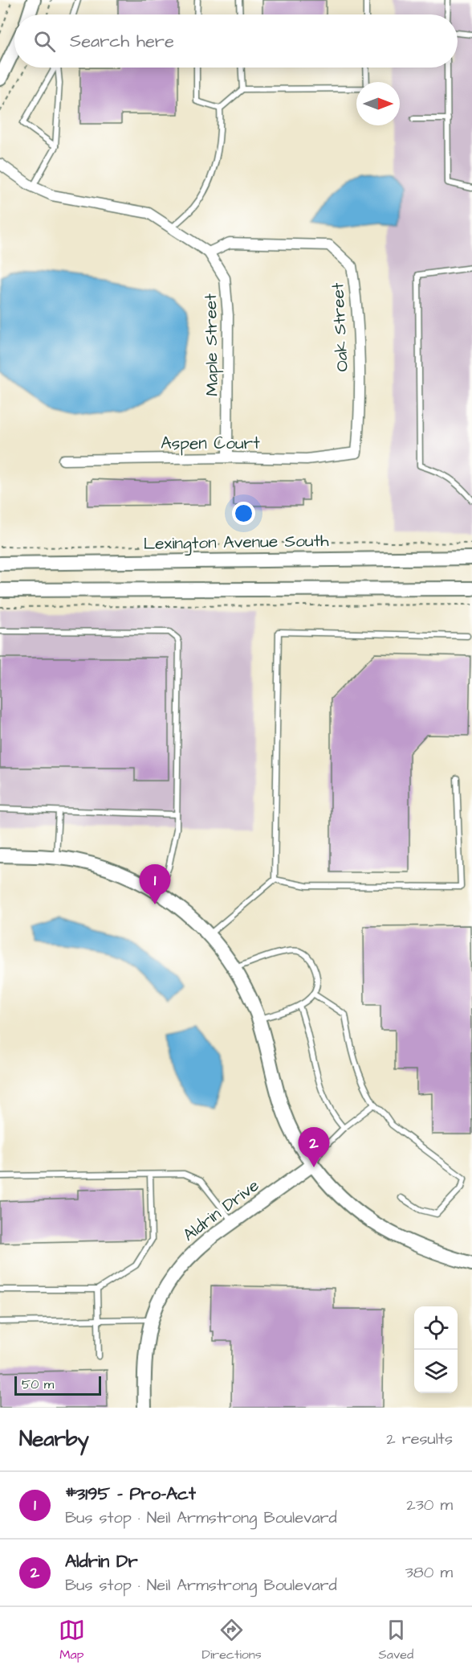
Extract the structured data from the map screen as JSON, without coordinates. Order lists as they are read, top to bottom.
{
  "streets": {
    "street": [
      "Oak Street",
      "Maple Street",
      "Aspen Court",
      "Lexington Avenue South",
      "Aldrin Drive"
    ]
  },
  "crossings": [
    ["Oak Street", "Maple Street"],
    ["Oak Street", "Aspen Court"],
    ["Maple Street", "Aspen Court"]
  ],
  "scale_bar": "50 m",
  "north": "right",
  "page": {
    "search": "Search here",
    "pins": ["1", "2"],
    "scale": "50 m",
    "heading": ["Nearby", "2 results"],
    "list": [
      {
        "mark": "1",
        "name": "#3195 - Pro-Act",
        "note": "Bus stop · Neil Armstrong Boulevard",
        "value": "230 m"
      },
      {
        "mark": "2",
        "name": "Aldrin Dr",
        "note": "Bus stop · Neil Armstrong Boulevard",
        "value": "380 m"
      }
    ],
    "nav": ["Map", "Directions", "Saved"]
  }
}
